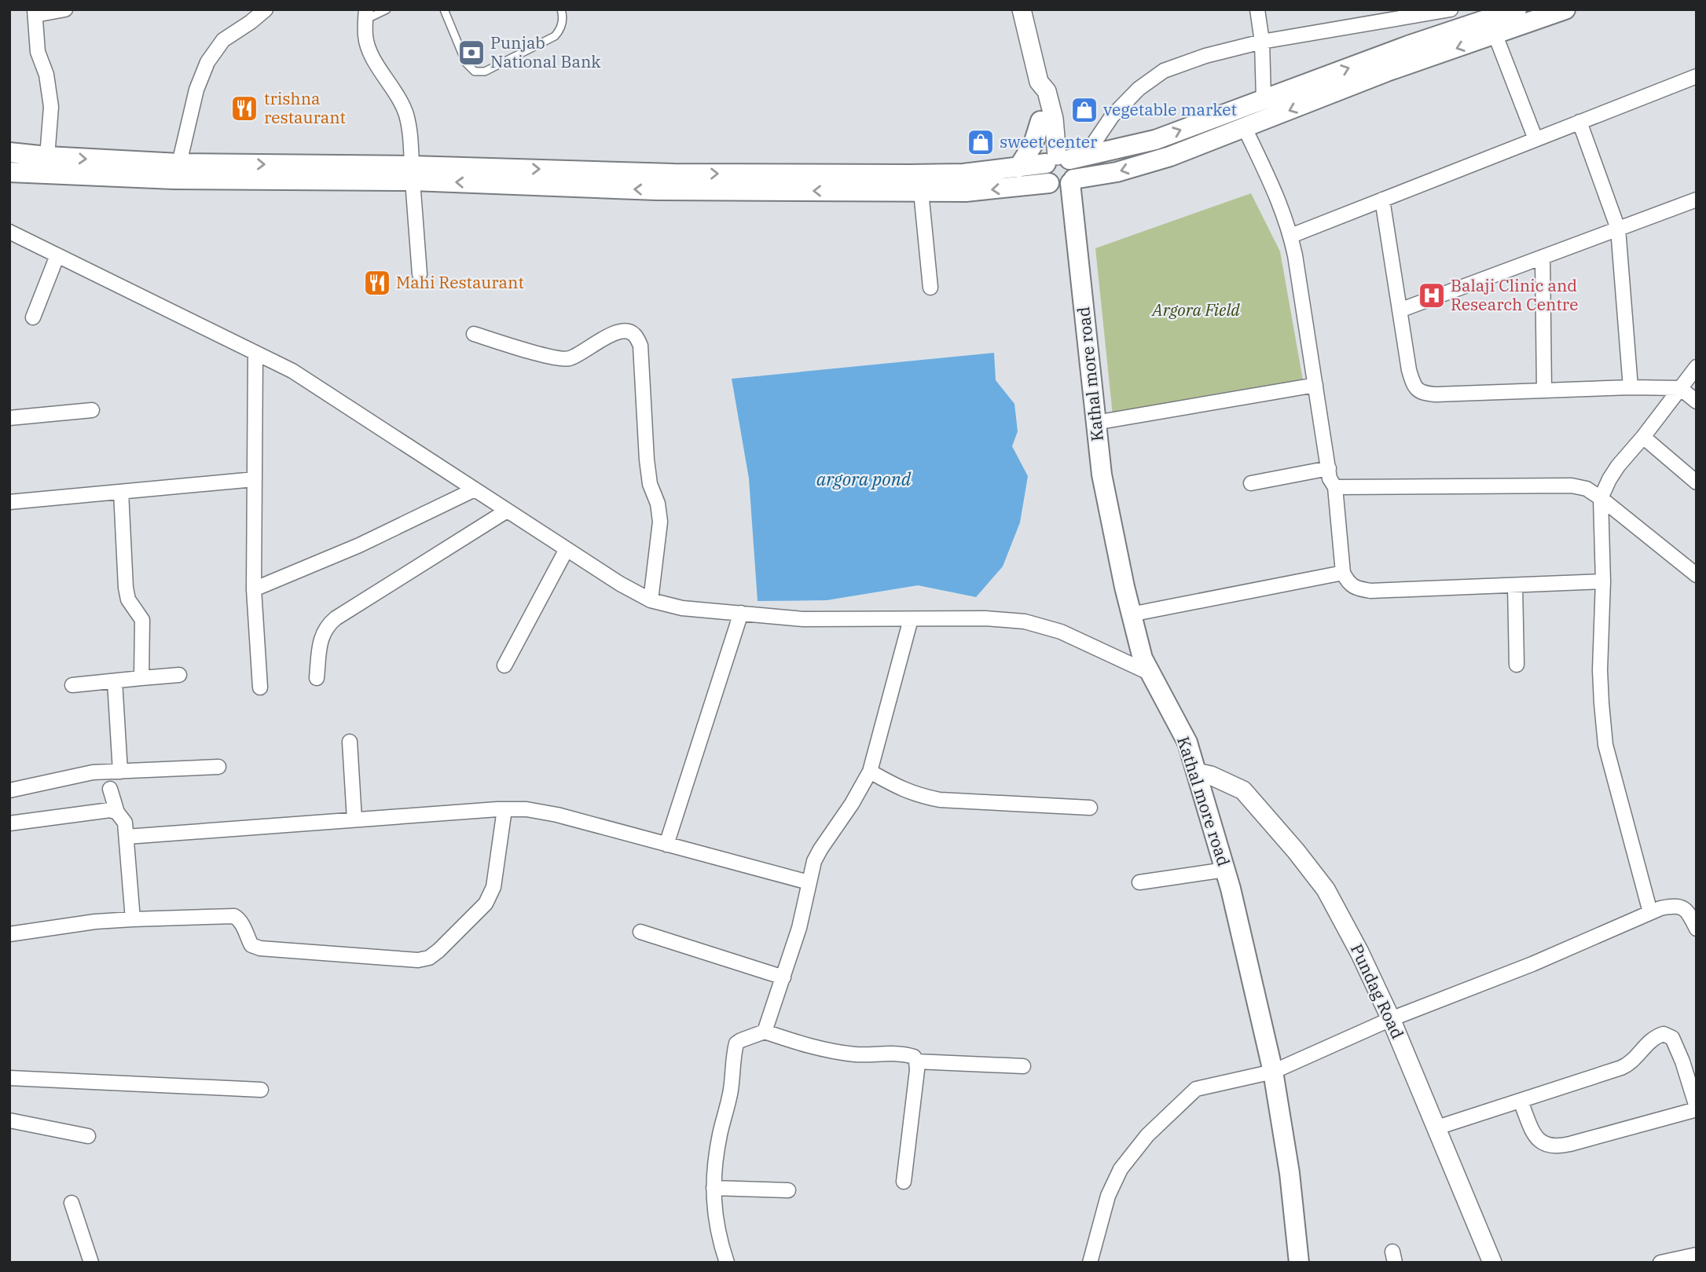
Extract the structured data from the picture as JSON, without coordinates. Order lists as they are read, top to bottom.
{
  "streets": {
    "main road": ["Kathal more road"],
    "street": ["Pundag Road"]
  },
  "crossings": [
    ["Kathal more road", "Pundag Road"]
  ],
  "water": ["argora pond"],
  "parks": ["Argora Field"],
  "places": {
    "bank": ["Punjab National Bank"],
    "restaurant": ["trishna restaurant", "Mahi Restaurant"],
    "shop": ["vegetable market", "sweet center"],
    "hospital": ["Balaji Clinic and Research Centre"]
  }
}
